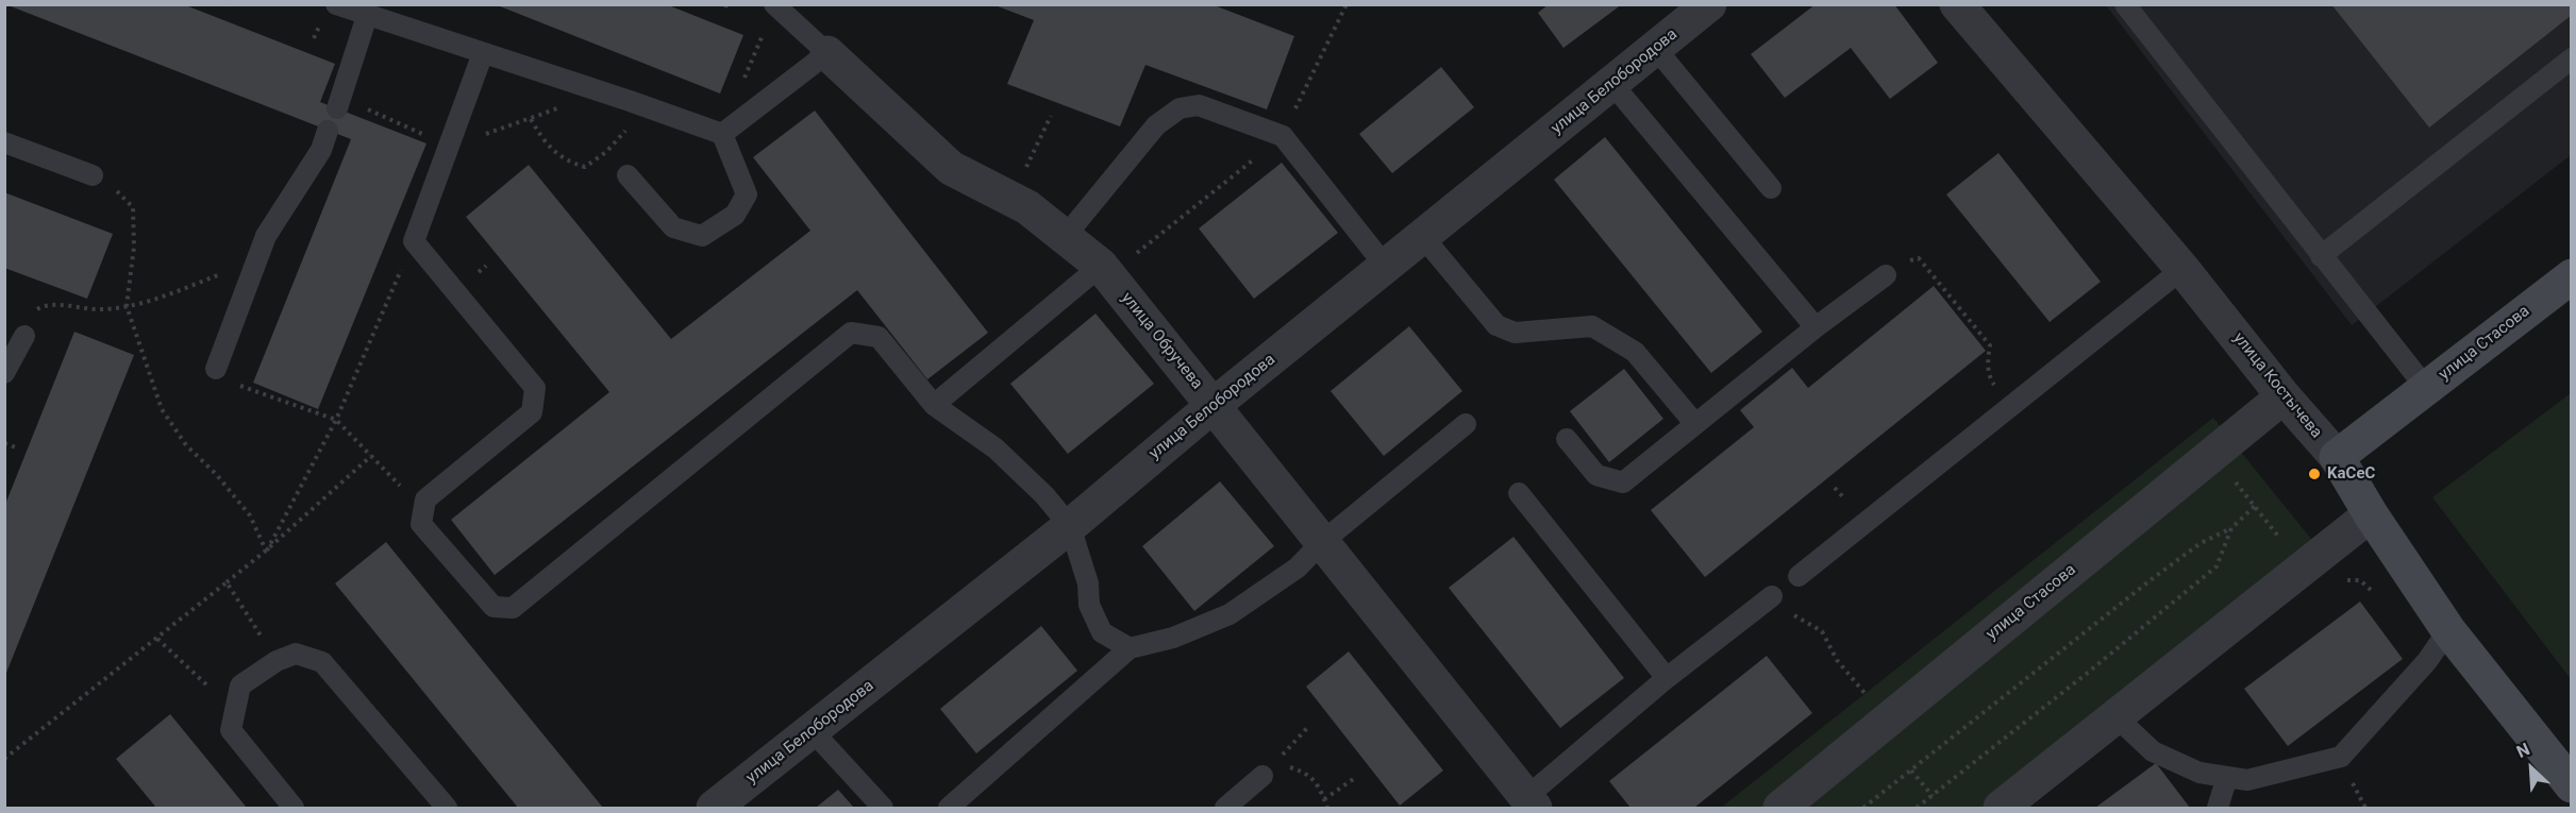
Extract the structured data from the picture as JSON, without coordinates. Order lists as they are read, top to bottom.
{
  "streets": {
    "street": [
      "улица Белобородова",
      "улица Обручева",
      "улица Стасова",
      "улица Костычева"
    ]
  },
  "crossings": [
    ["улица Белобородова", "улица Обручева"],
    ["улица Стасова", "улица Костычева"]
  ],
  "places": ["KaCeC"],
  "north": "top left"
}
